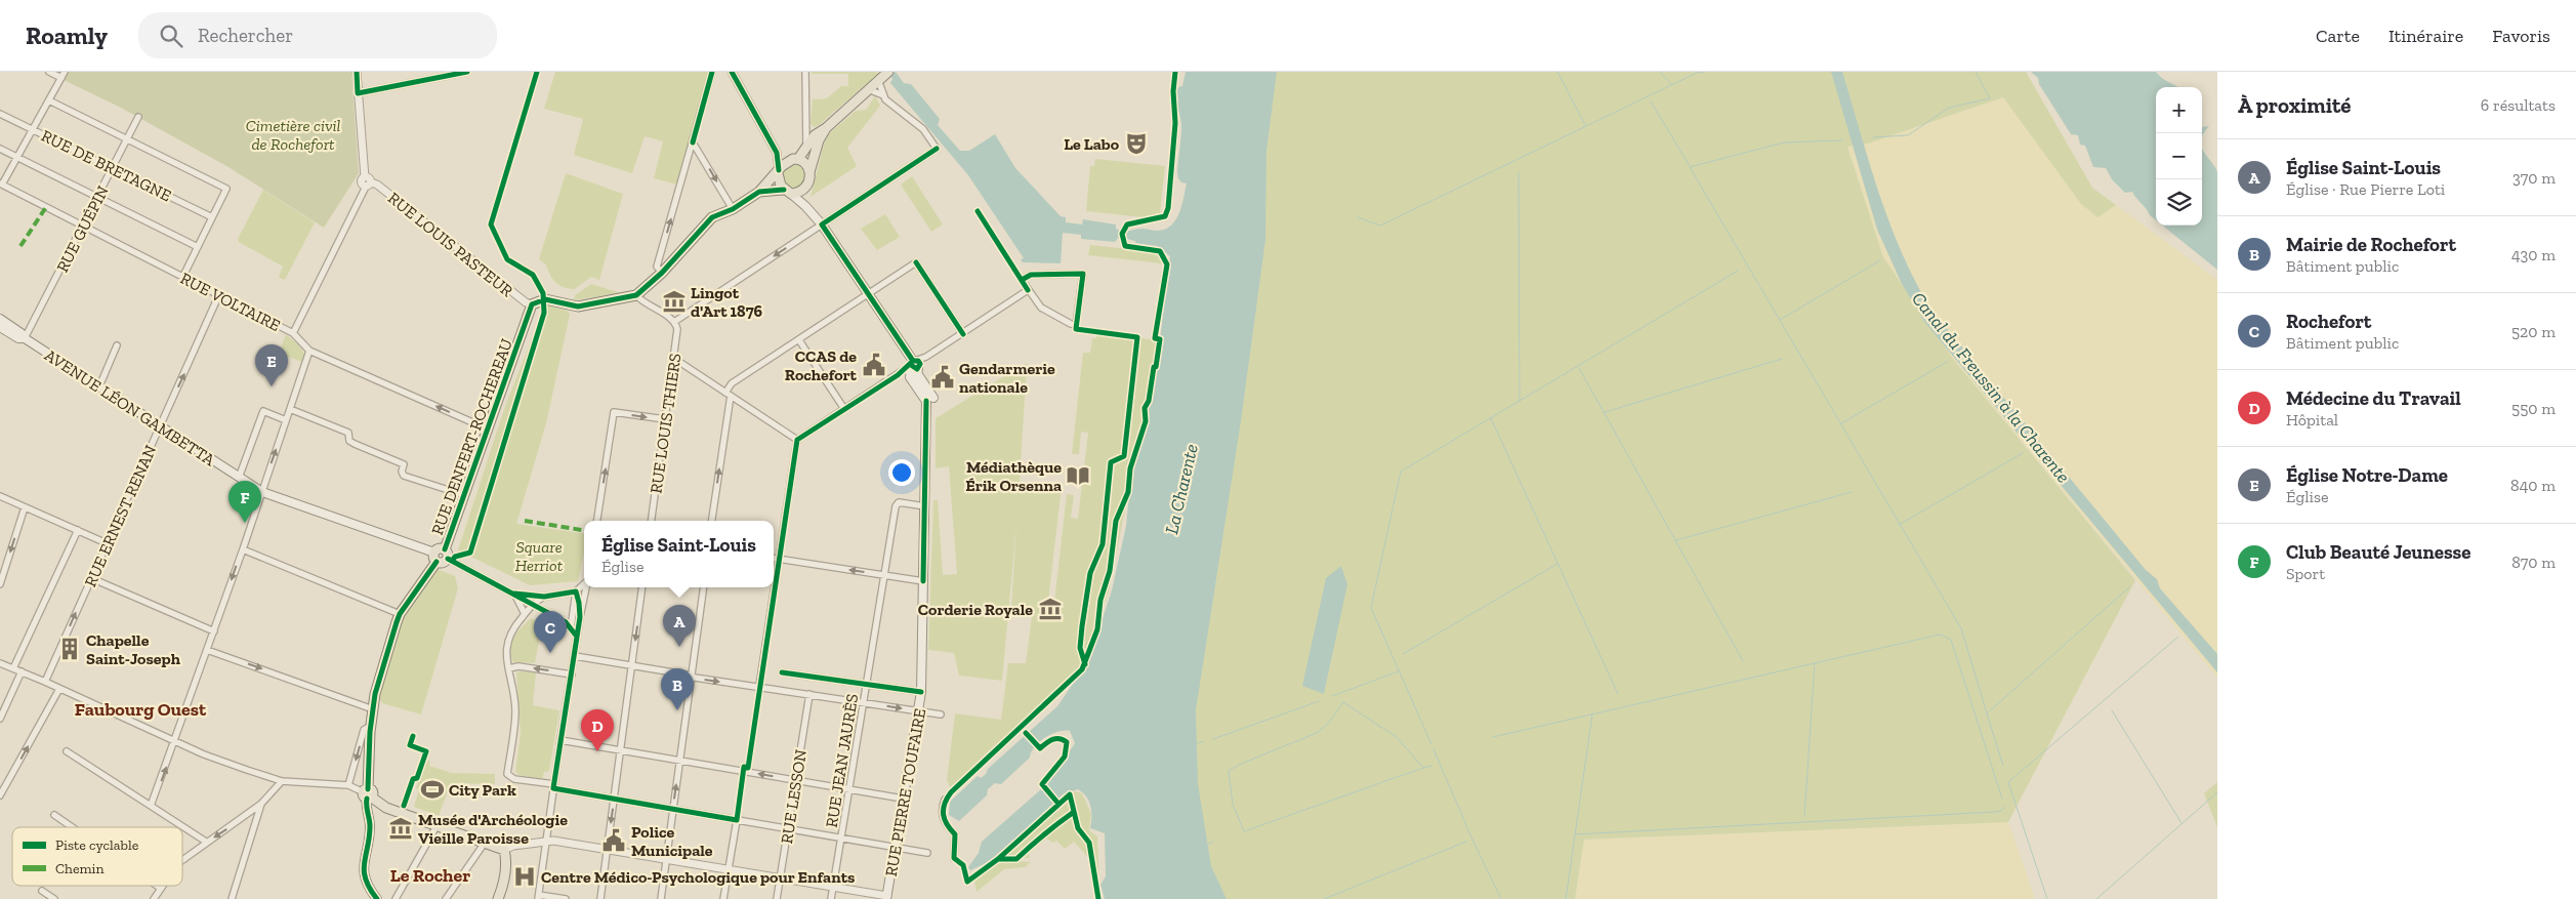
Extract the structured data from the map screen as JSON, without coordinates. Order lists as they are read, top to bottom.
{
  "streets": {
    "main road": ["AVENUE LÉON GAMBETTA", "RUE DENFERT-ROCHEREAU", "RUE PIERRE TOUFAIRE"],
    "street": [
      "RUE DE BRETAGNE",
      "RUE GUÉPIN",
      "RUE LOUIS PASTEUR",
      "RUE VOLTAIRE",
      "RUE LOUIS THIERS",
      "RUE ERNEST RENAN",
      "RUE JEAN JAURÈS",
      "RUE LESSON"
    ]
  },
  "crossings": [
    ["RUE DE BRETAGNE", "RUE GUÉPIN"],
    ["RUE GUÉPIN", "RUE VOLTAIRE"],
    ["RUE GUÉPIN", "AVENUE LÉON GAMBETTA"],
    ["RUE LOUIS PASTEUR", "RUE DENFERT-ROCHEREAU"],
    ["RUE VOLTAIRE", "RUE DENFERT-ROCHEREAU"],
    ["RUE VOLTAIRE", "RUE ERNEST RENAN"],
    ["AVENUE LÉON GAMBETTA", "RUE ERNEST RENAN"],
    ["RUE JEAN JAURÈS", "RUE PIERRE TOUFAIRE"]
  ],
  "one_way": ["RUE VOLTAIRE"],
  "districts": ["Faubourg Ouest", "Le Rocher"],
  "water": ["Canal du Freussin à la Charente", "La Charente"],
  "parks": ["Cimetière civil de Rochefort", "Square Herriot"],
  "places": {
    "theatre": ["Le Labo"],
    "museum": ["Lingot d'Art 1876", "Corderie Royale", "Musée d'Archéologie Vieille Paroisse"],
    "public building": ["CCAS de Rochefort", "Gendarmerie nationale", "Police Municipale"],
    "library": ["Médiathèque Érik Orsenna"],
    "building": ["Chapelle Saint-Joseph"],
    "sports": ["City Park"],
    "hospital": ["Centre Médico-Psychologique pour Enfants"]
  },
  "legend": ["Piste cyclable", "Chemin"],
  "page": {
    "header": "Roamly",
    "search": "Rechercher",
    "nav": ["Carte", "Itinéraire", "Favoris"],
    "heading": ["À proximité", "6 résultats"],
    "map_buttons": ["+", "−"],
    "list": [
      {
        "mark": "A",
        "name": "Église Saint-Louis",
        "note": "Église · Rue Pierre Loti",
        "value": "370 m"
      },
      {
        "mark": "B",
        "name": "Mairie de Rochefort",
        "note": "Bâtiment public",
        "value": "430 m"
      },
      {
        "mark": "C",
        "name": "Rochefort",
        "note": "Bâtiment public",
        "value": "520 m"
      },
      {
        "mark": "D",
        "name": "Médecine du Travail",
        "note": "Hôpital",
        "value": "550 m"
      },
      {
        "mark": "E",
        "name": "Église Notre-Dame",
        "note": "Église",
        "value": "840 m"
      },
      {
        "mark": "F",
        "name": "Club Beauté Jeunesse",
        "note": "Sport",
        "value": "870 m"
      }
    ],
    "pins": [
      "E",
      "F",
      "A",
      "C",
      "B",
      "D"
    ],
    "popup": ["Église Saint-Louis", "Église"]
  }
}
